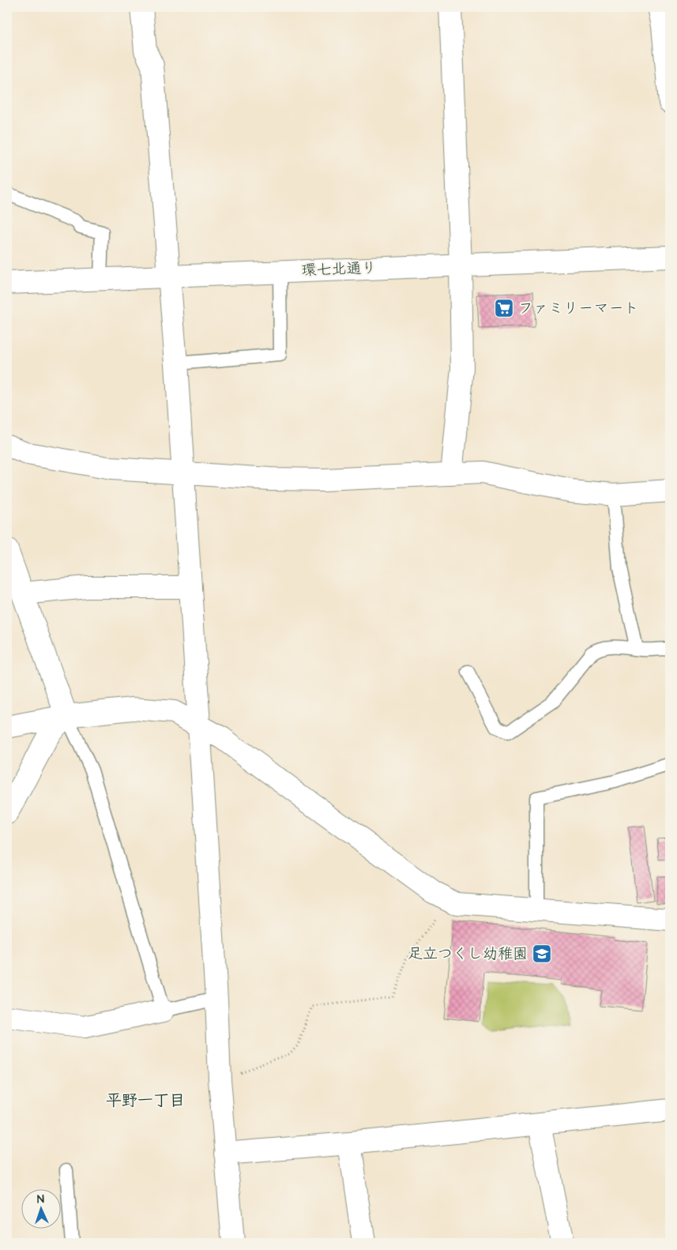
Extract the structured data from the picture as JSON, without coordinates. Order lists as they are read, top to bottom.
{
  "streets": {
    "street": ["環七北通り"]
  },
  "districts": ["平野一丁目"],
  "places": {
    "supermarket": ["ファミリーマート"],
    "school or university": ["足立つくし幼稚園"]
  },
  "north": "top"
}
